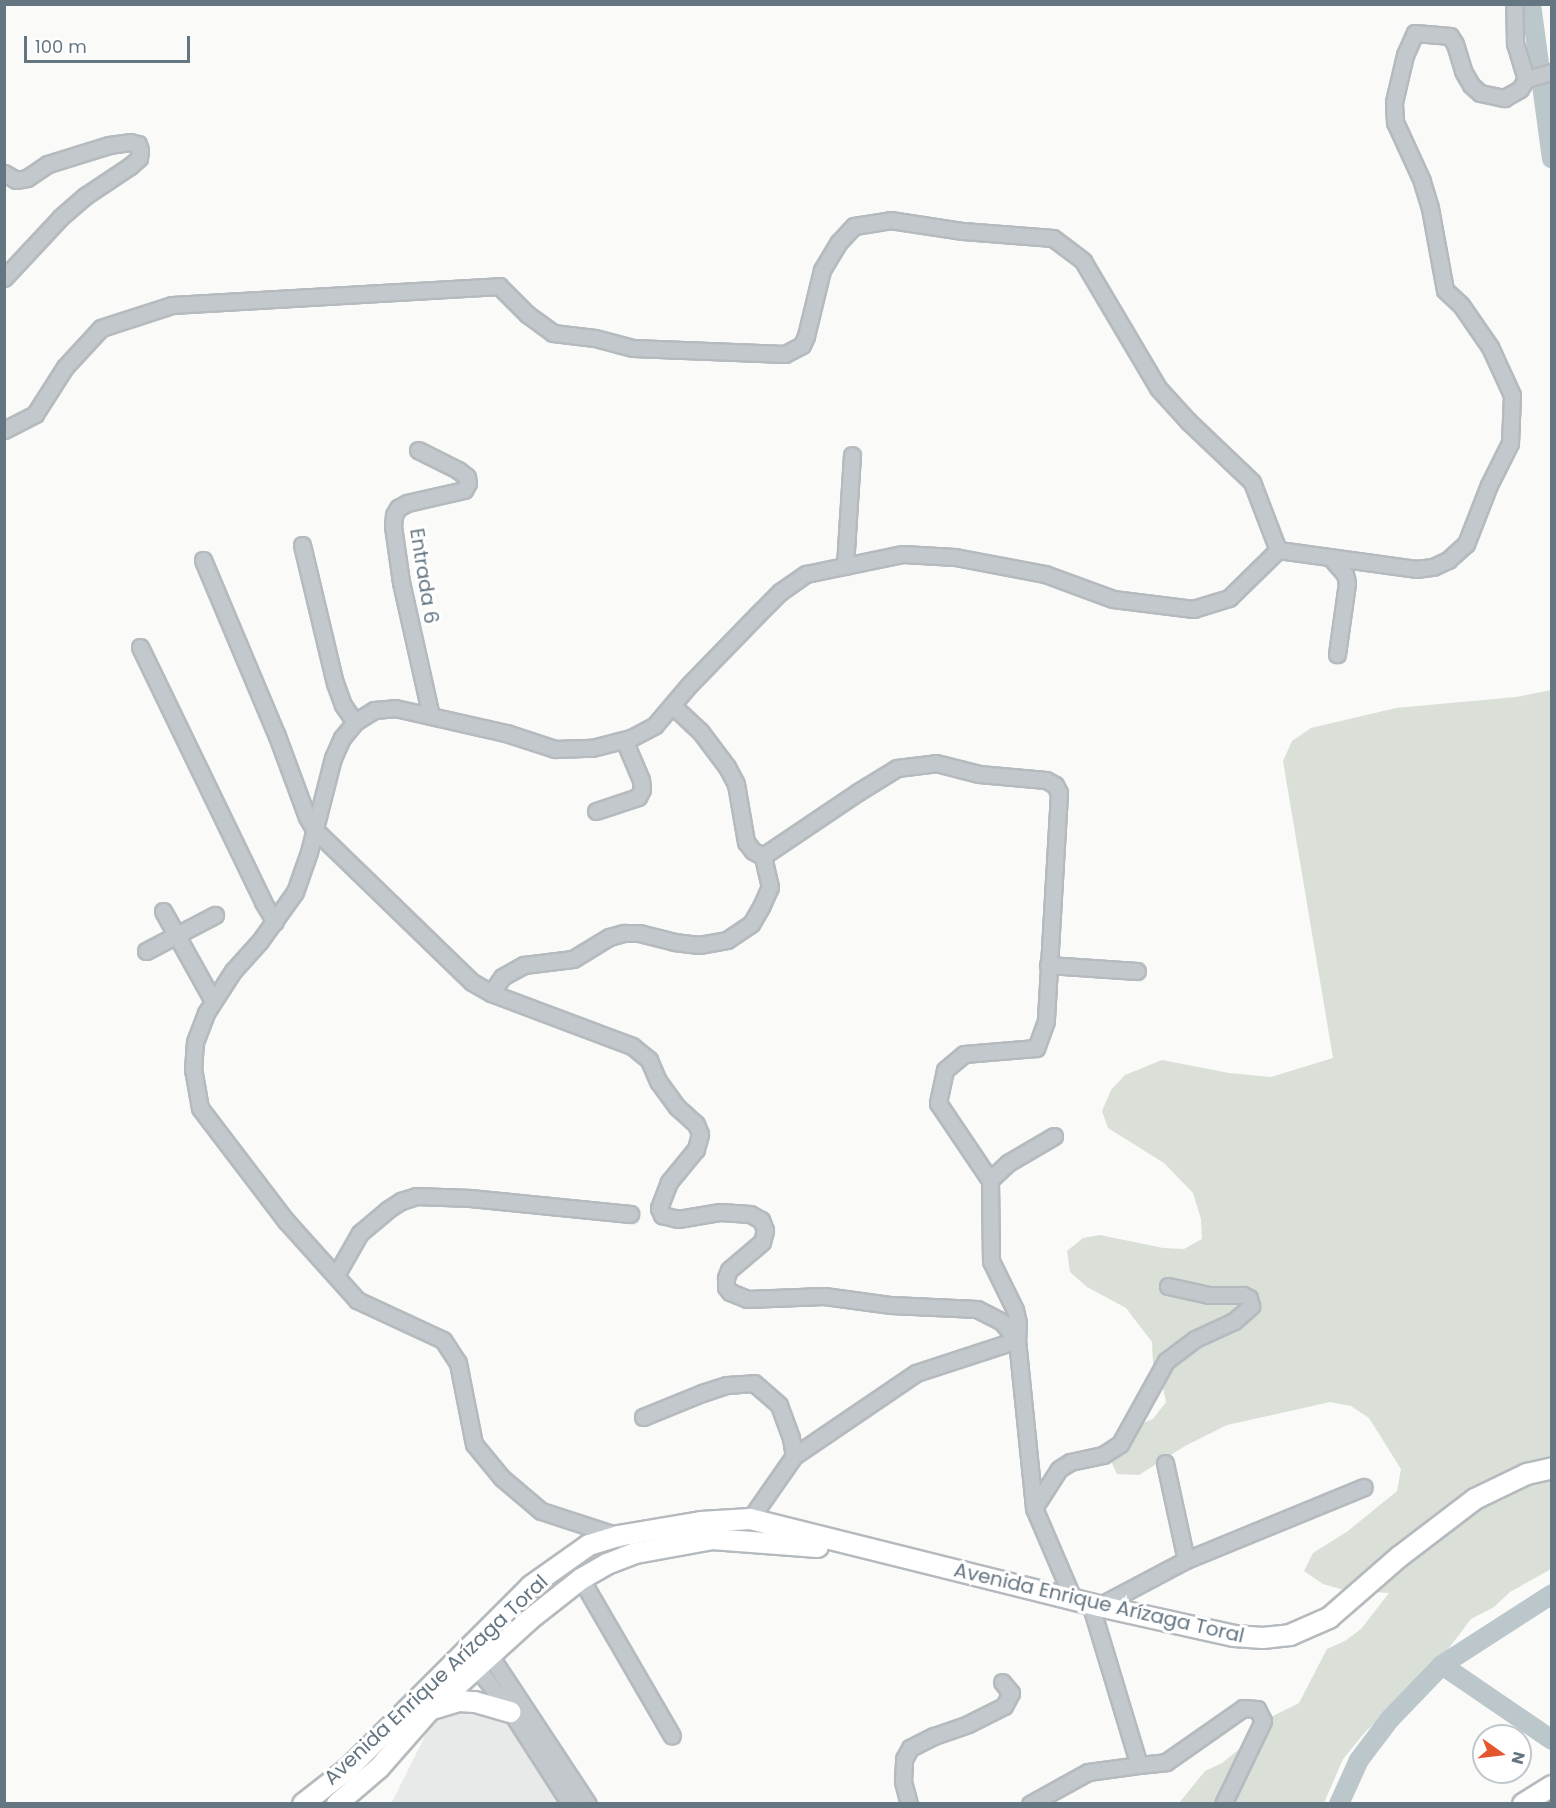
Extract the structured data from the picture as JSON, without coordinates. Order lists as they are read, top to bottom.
{
  "streets": {
    "main road": ["Avenida Enrique Arízaga Toral"],
    "street": ["Entrada 6"]
  },
  "scale_bar": "100 m",
  "north": "right"
}
